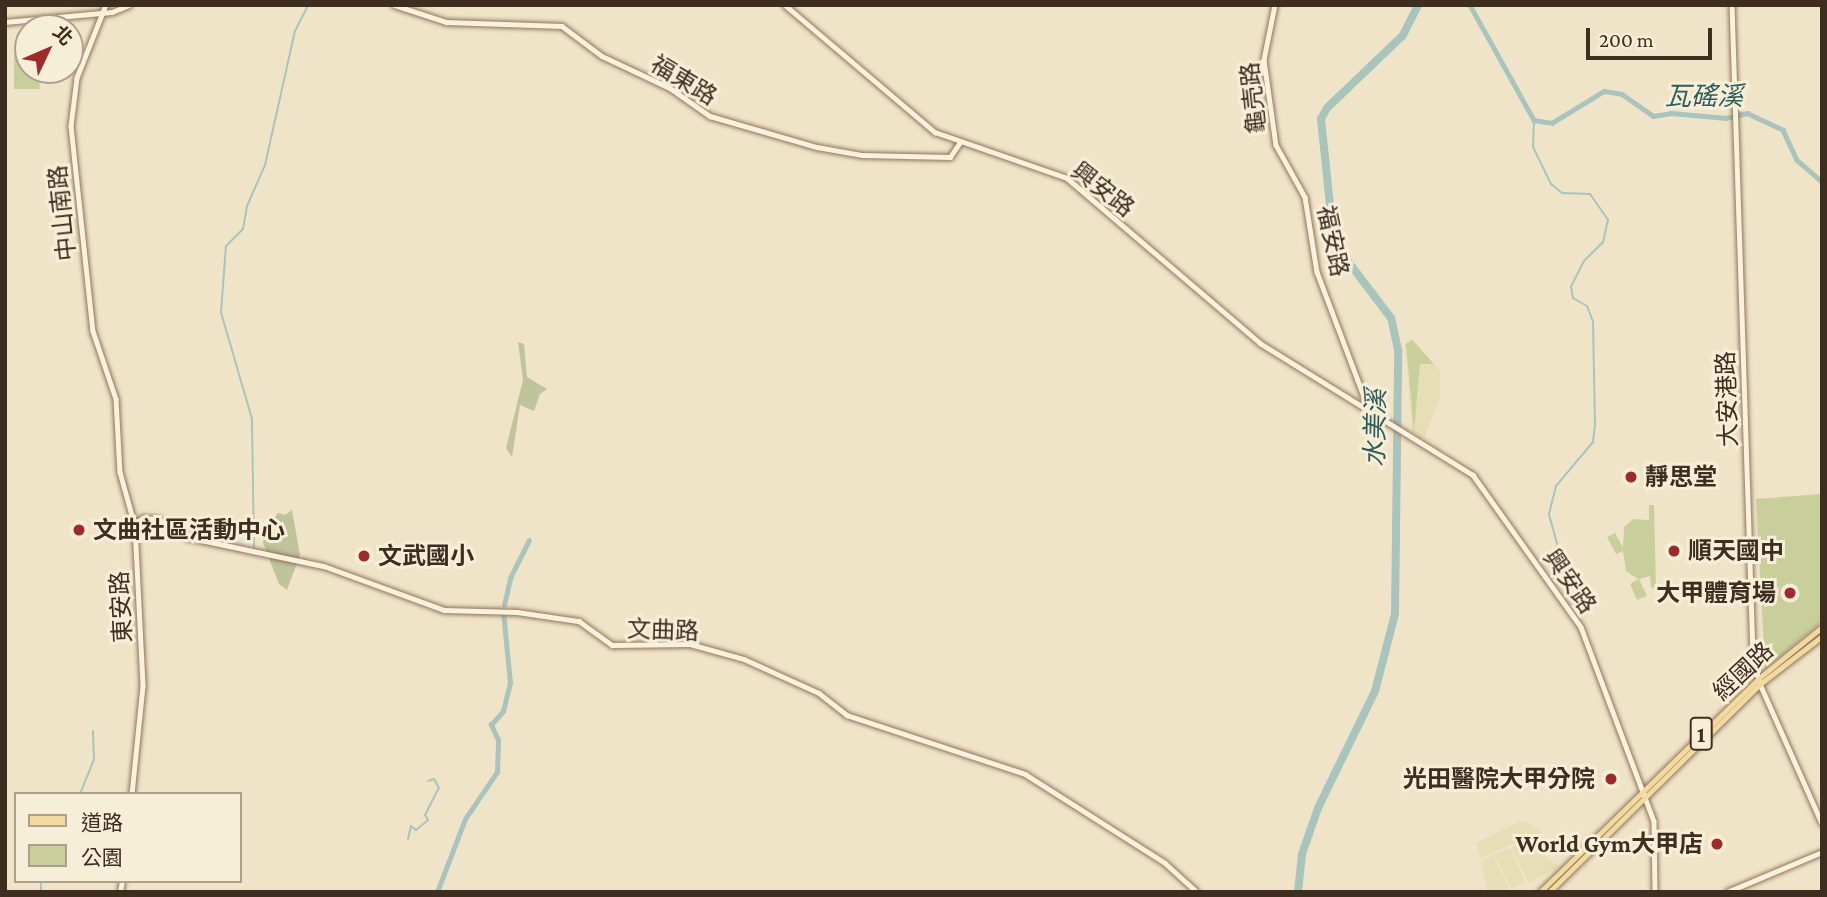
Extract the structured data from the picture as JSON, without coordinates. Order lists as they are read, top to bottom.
{
  "streets": {
    "main road": ["經國路", "1"],
    "street": [
      "福東路",
      "龜壳路",
      "興安路",
      "中山南路",
      "福安路",
      "大安港路",
      "東安路",
      "文曲路"
    ]
  },
  "crossings": [
    ["福東路", "興安路"],
    ["龜壳路", "福安路"],
    ["興安路", "福安路"],
    ["興安路", "經國路"],
    ["中山南路", "東安路"],
    ["大安港路", "經國路"],
    ["東安路", "文曲路"]
  ],
  "water": ["瓦磘溪", "水美溪"],
  "places": [
    "靜思堂",
    "文曲社區活動中心",
    "順天國中",
    "文武國小",
    "大甲體育場",
    "光田醫院大甲分院",
    "World Gym大甲店"
  ],
  "legend": ["道路", "公園"],
  "scale_bar": "200 m",
  "north": "top right"
}
